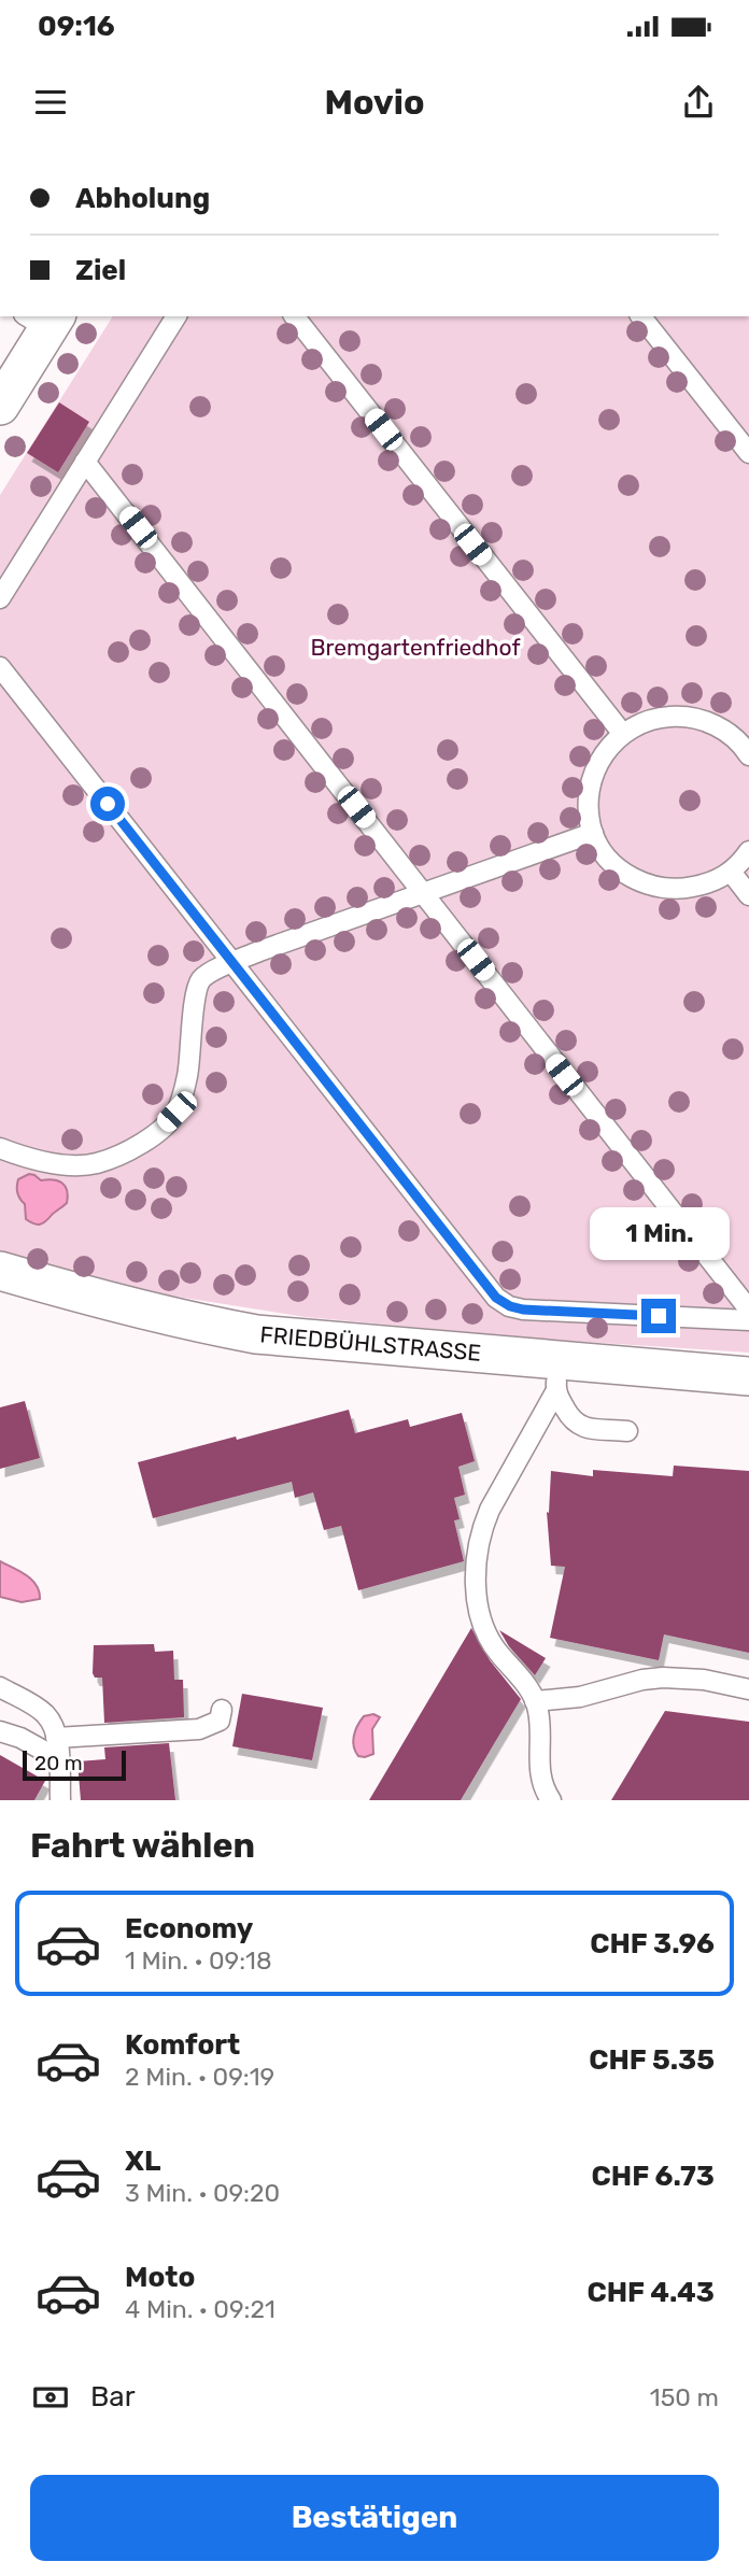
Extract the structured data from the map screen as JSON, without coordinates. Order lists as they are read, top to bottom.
{
  "streets": {
    "street": ["FRIEDBÜHLSTRASSE"]
  },
  "parks": ["Bremgartenfriedhof"],
  "scale_bar": "20 m",
  "page": {
    "status": "09:16",
    "header": "Movio",
    "banner": ["Abholung", "Ziel"],
    "bubble": "1 Min.",
    "scale": "20 m",
    "heading": "Fahrt wählen",
    "list": [
      {
        "name": "Economy",
        "note": "1 Min. · 09:18",
        "value": "CHF 3.96"
      },
      {
        "name": "Komfort",
        "note": "2 Min. · 09:19",
        "value": "CHF 5.35"
      },
      {
        "name": "XL",
        "note": "3 Min. · 09:20",
        "value": "CHF 6.73"
      },
      {
        "name": "Moto",
        "note": "4 Min. · 09:21",
        "value": "CHF 4.43"
      }
    ],
    "pay": ["Bar", "150 m"],
    "buttons": "Bestätigen"
  }
}
